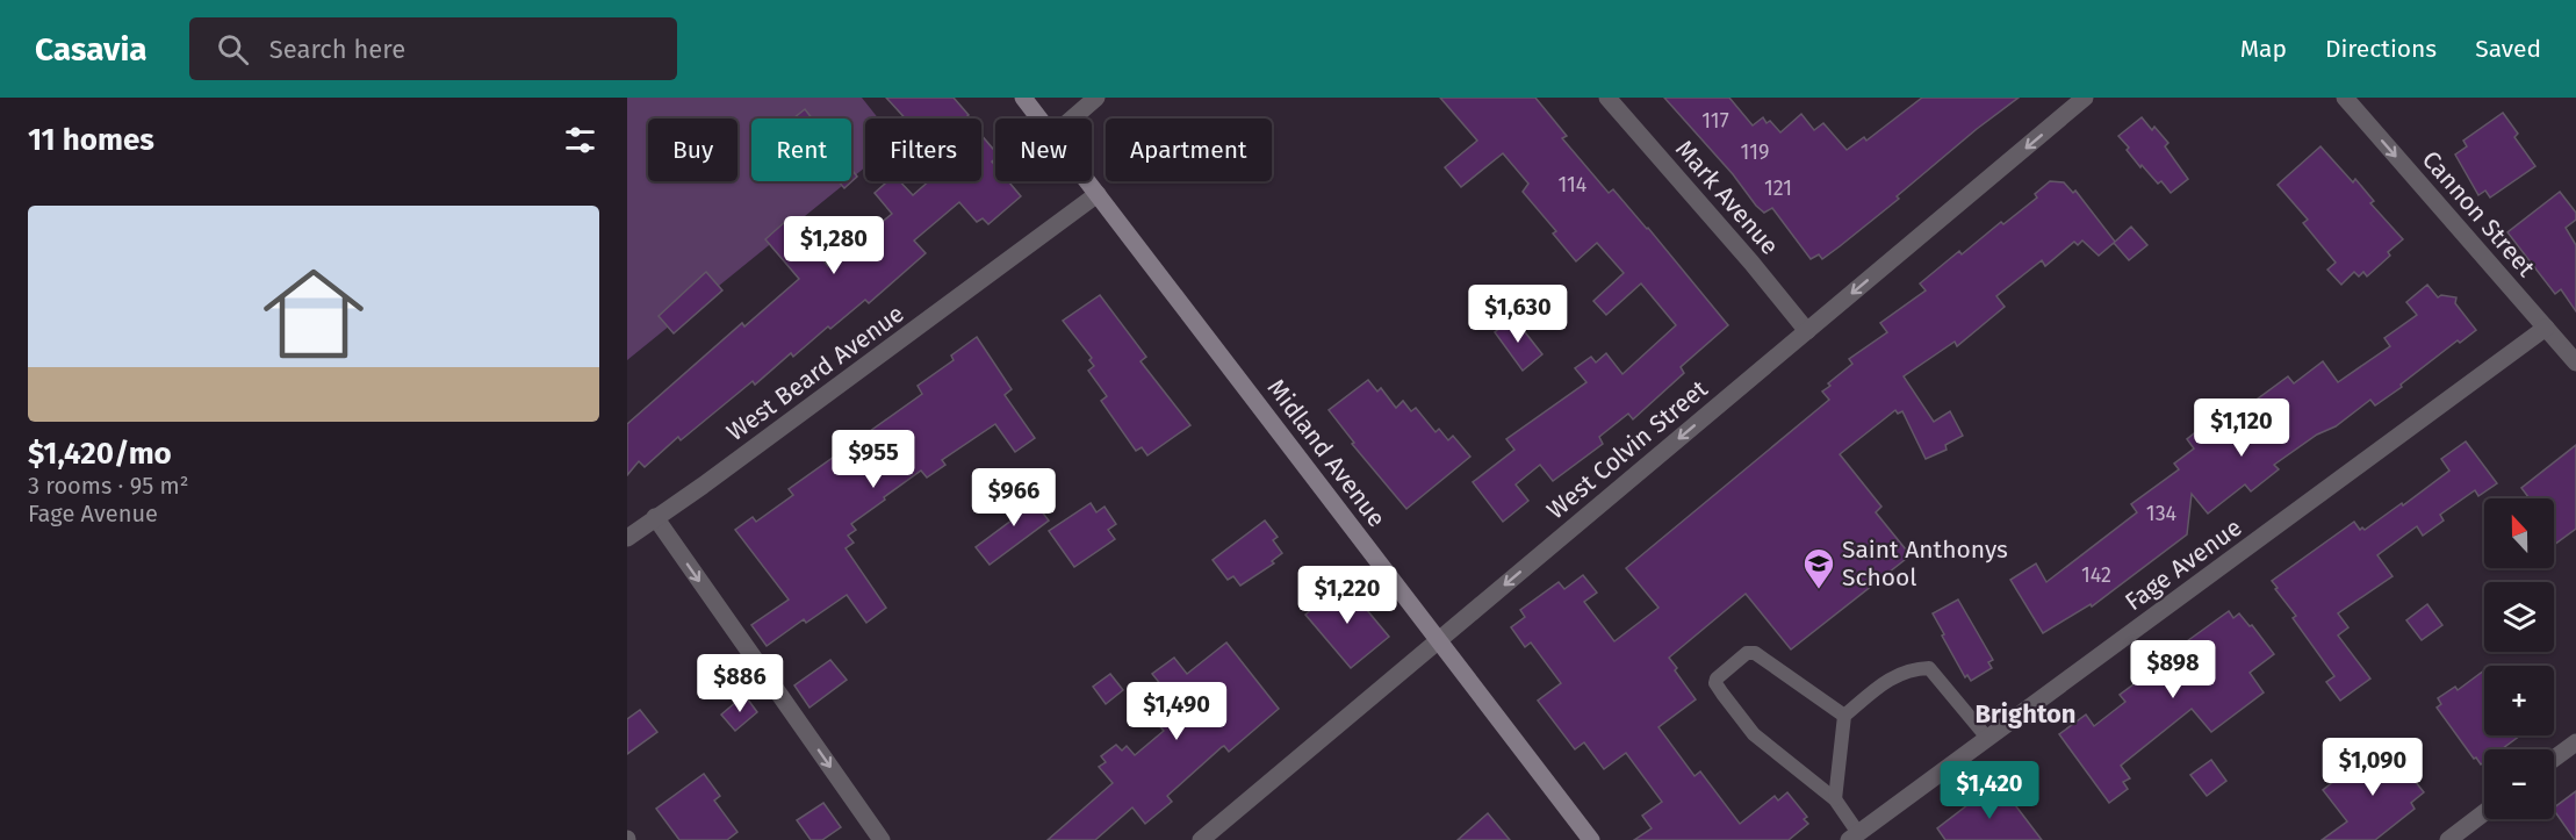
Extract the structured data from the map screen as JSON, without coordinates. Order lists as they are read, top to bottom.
{
  "streets": {
    "street": [
      "Mark Avenue",
      "Cannon Street",
      "West Beard Avenue",
      "West Colvin Street",
      "Midland Avenue",
      "Fage Avenue"
    ]
  },
  "crossings": [
    ["Mark Avenue", "West Colvin Street"],
    ["Cannon Street", "Fage Avenue"],
    ["West Beard Avenue", "Midland Avenue"],
    ["West Colvin Street", "Midland Avenue"]
  ],
  "one_way": ["Cannon Street", "West Colvin Street"],
  "districts": ["Brighton"],
  "places": {
    "school or university": ["Saint Anthonys School"]
  },
  "house_numbers": [
    "117",
    "119",
    "114",
    "121",
    "134",
    "142"
  ],
  "north": "top",
  "page": {
    "header": "Casavia",
    "search": "Search here",
    "nav": ["Map", "Directions", "Saved"],
    "heading": "11 homes",
    "chip": [
      "Buy",
      "Rent",
      "Filters",
      "New",
      "Apartment"
    ],
    "list": [
      {
        "name": "$1,420/mo",
        "note": "3 rooms · 95 m² · Fage Avenue"
      }
    ],
    "price": [
      "$1,280",
      "$1,630",
      "$1,120",
      "$955",
      "$966",
      "$1,220",
      "$898",
      "$886",
      "$1,490",
      "$1,090",
      "$1,420"
    ],
    "map_buttons": ["+", "−"]
  }
}
